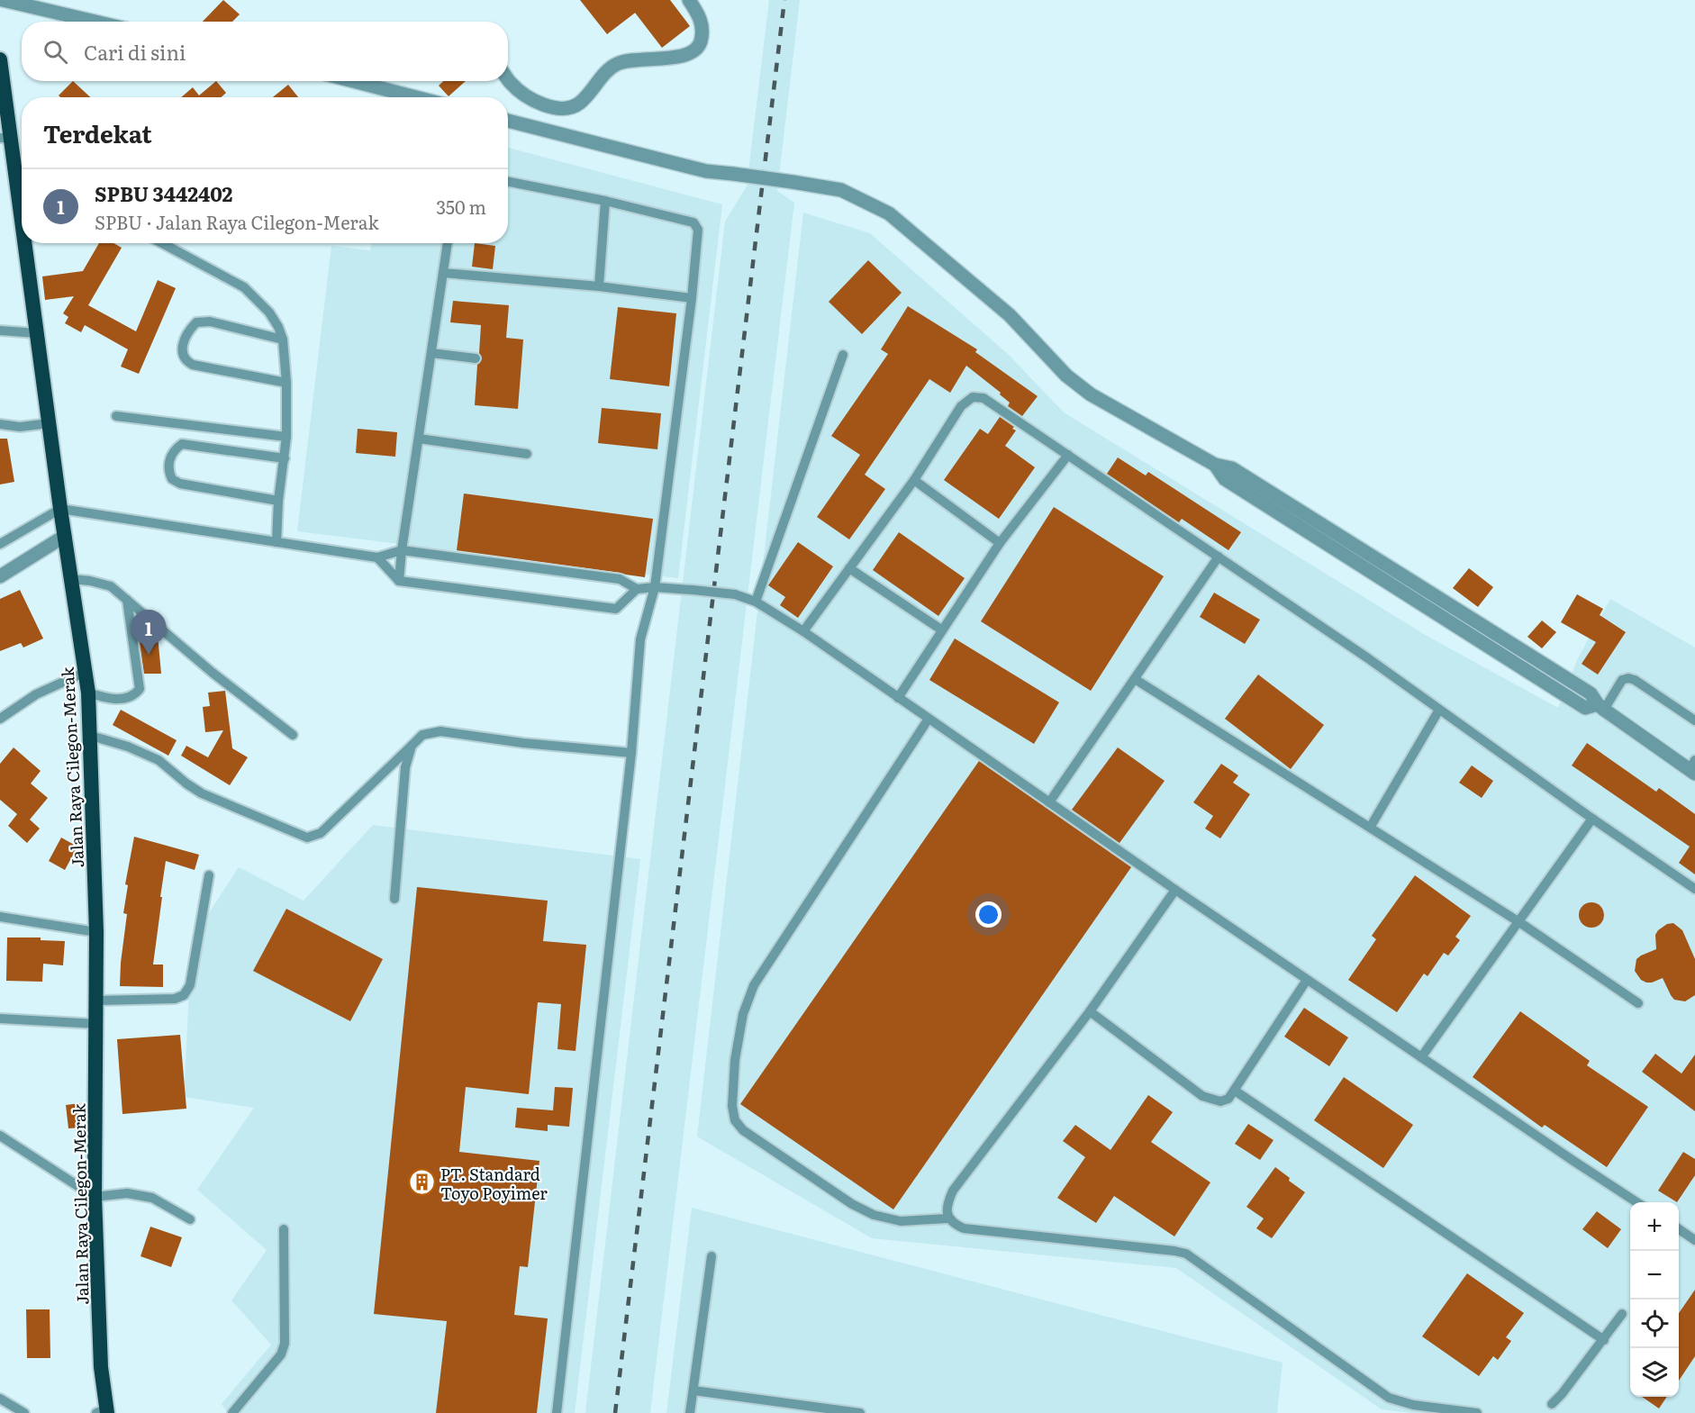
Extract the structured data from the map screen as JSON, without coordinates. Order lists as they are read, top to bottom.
{
  "streets": {
    "highway": ["Jalan Raya Cilegon-Merak"]
  },
  "places": {
    "building": ["PT. Standard Toyo Poyimer"]
  },
  "page": {
    "search": "Cari di sini",
    "heading": "Terdekat",
    "list": [
      {
        "mark": "1",
        "name": "SPBU 3442402",
        "note": "SPBU · Jalan Raya Cilegon-Merak",
        "value": "350 m"
      }
    ],
    "pins": "1",
    "map_buttons": ["+", "−"]
  }
}
